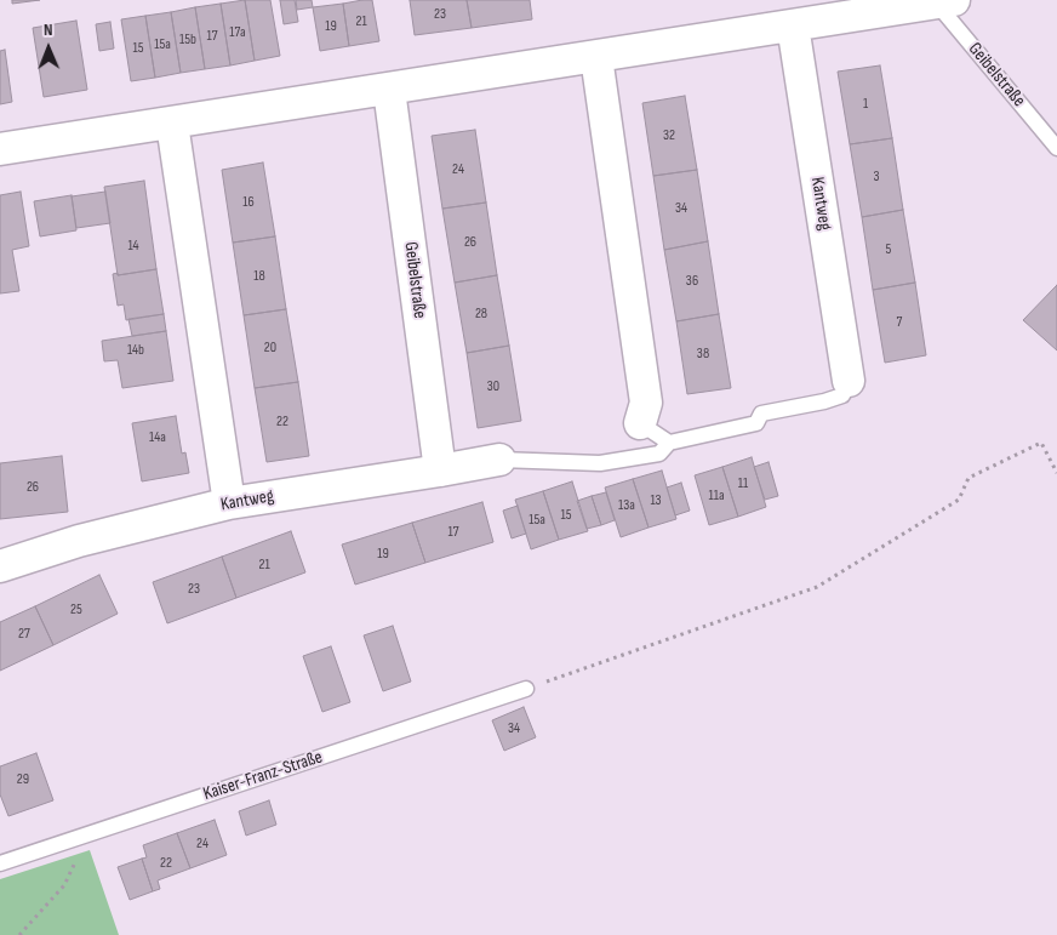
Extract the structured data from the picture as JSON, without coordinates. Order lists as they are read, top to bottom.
{
  "streets": {
    "street": ["Geibelstraße", "Kantweg"],
    "lane": ["Kaiser-Franz-Straße"]
  },
  "crossings": [
    ["Geibelstraße", "Kantweg"]
  ],
  "house_numbers": [
    "23",
    "21",
    "19",
    "17a",
    "17",
    "15b",
    "15a",
    "15",
    "1",
    "32",
    "24",
    "3",
    "16",
    "34",
    "26",
    "14",
    "5",
    "18",
    "36",
    "28",
    "7",
    "20",
    "14b",
    "38",
    "30",
    "22",
    "14a",
    "11",
    "26",
    "11a",
    "13",
    "13a",
    "15",
    "15a",
    "17",
    "19",
    "21",
    "23",
    "25",
    "27",
    "34",
    "29",
    "24",
    "22"
  ],
  "north": "top"
}
